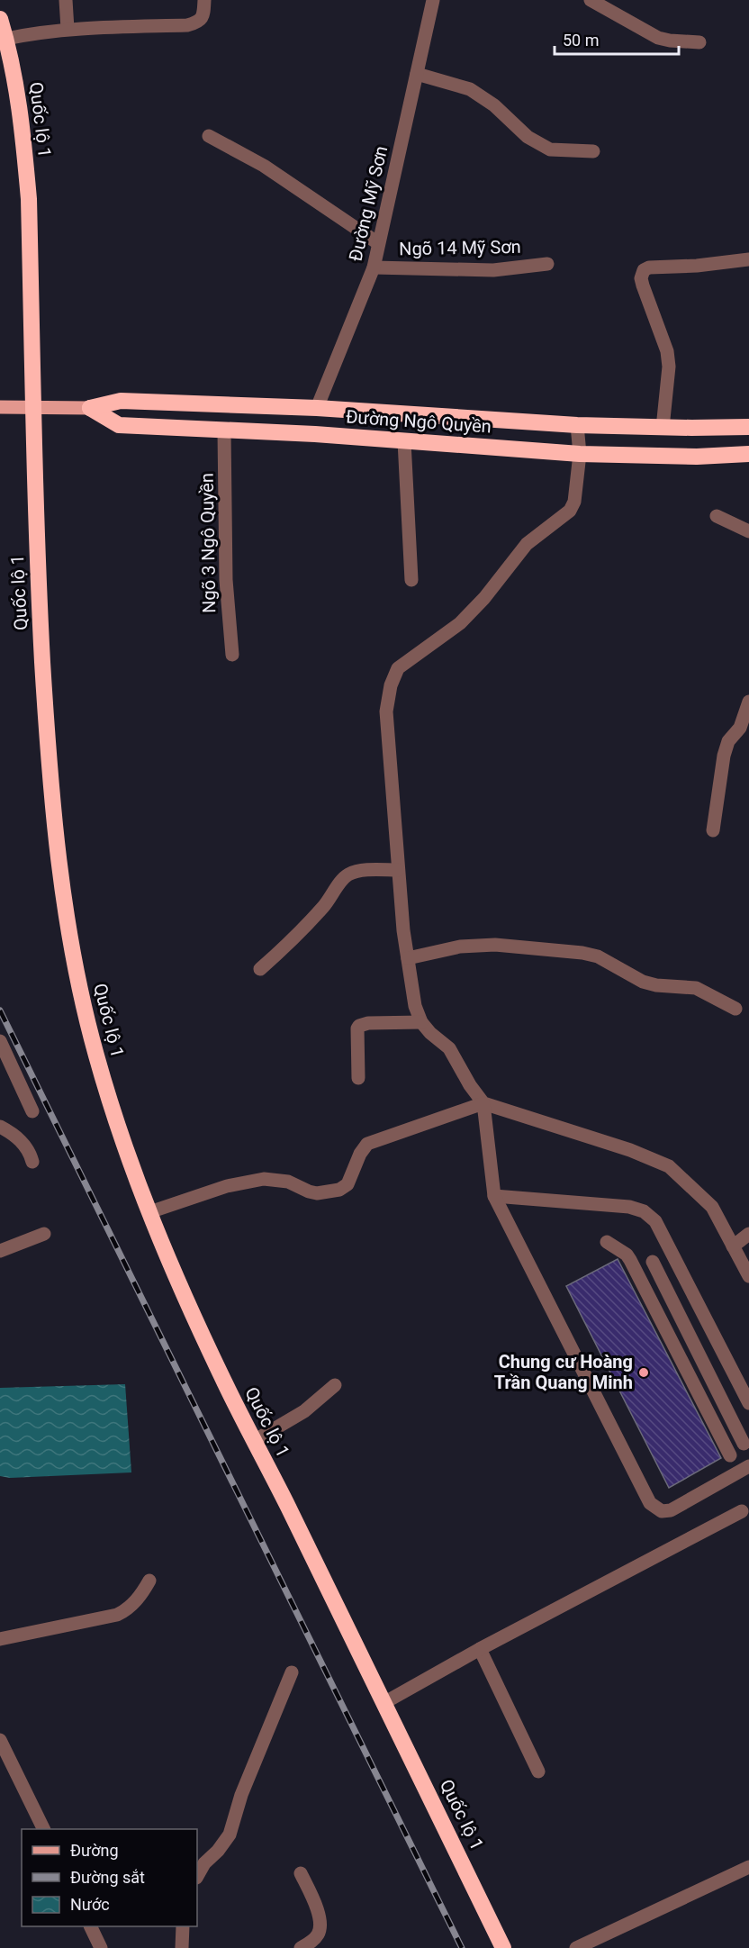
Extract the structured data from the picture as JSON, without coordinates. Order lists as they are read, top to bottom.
{
  "streets": {
    "highway": ["Quốc lộ 1", "Đường Ngô Quyền"],
    "street": ["Đường Mỹ Sơn", "Ngõ 14 Mỹ Sơn", "Ngõ 3 Ngô Quyền"]
  },
  "crossings": [
    ["Quốc lộ 1", "Đường Ngô Quyền"],
    ["Đường Mỹ Sơn", "Ngõ 14 Mỹ Sơn"],
    ["Đường Mỹ Sơn", "Đường Ngô Quyền"],
    ["Đường Ngô Quyền", "Ngõ 3 Ngô Quyền"]
  ],
  "places": ["Chung cư Hoàng Trần Quang Minh"],
  "legend": ["Đường", "Đường sắt", "Nước"],
  "scale_bar": "50 m"
}
